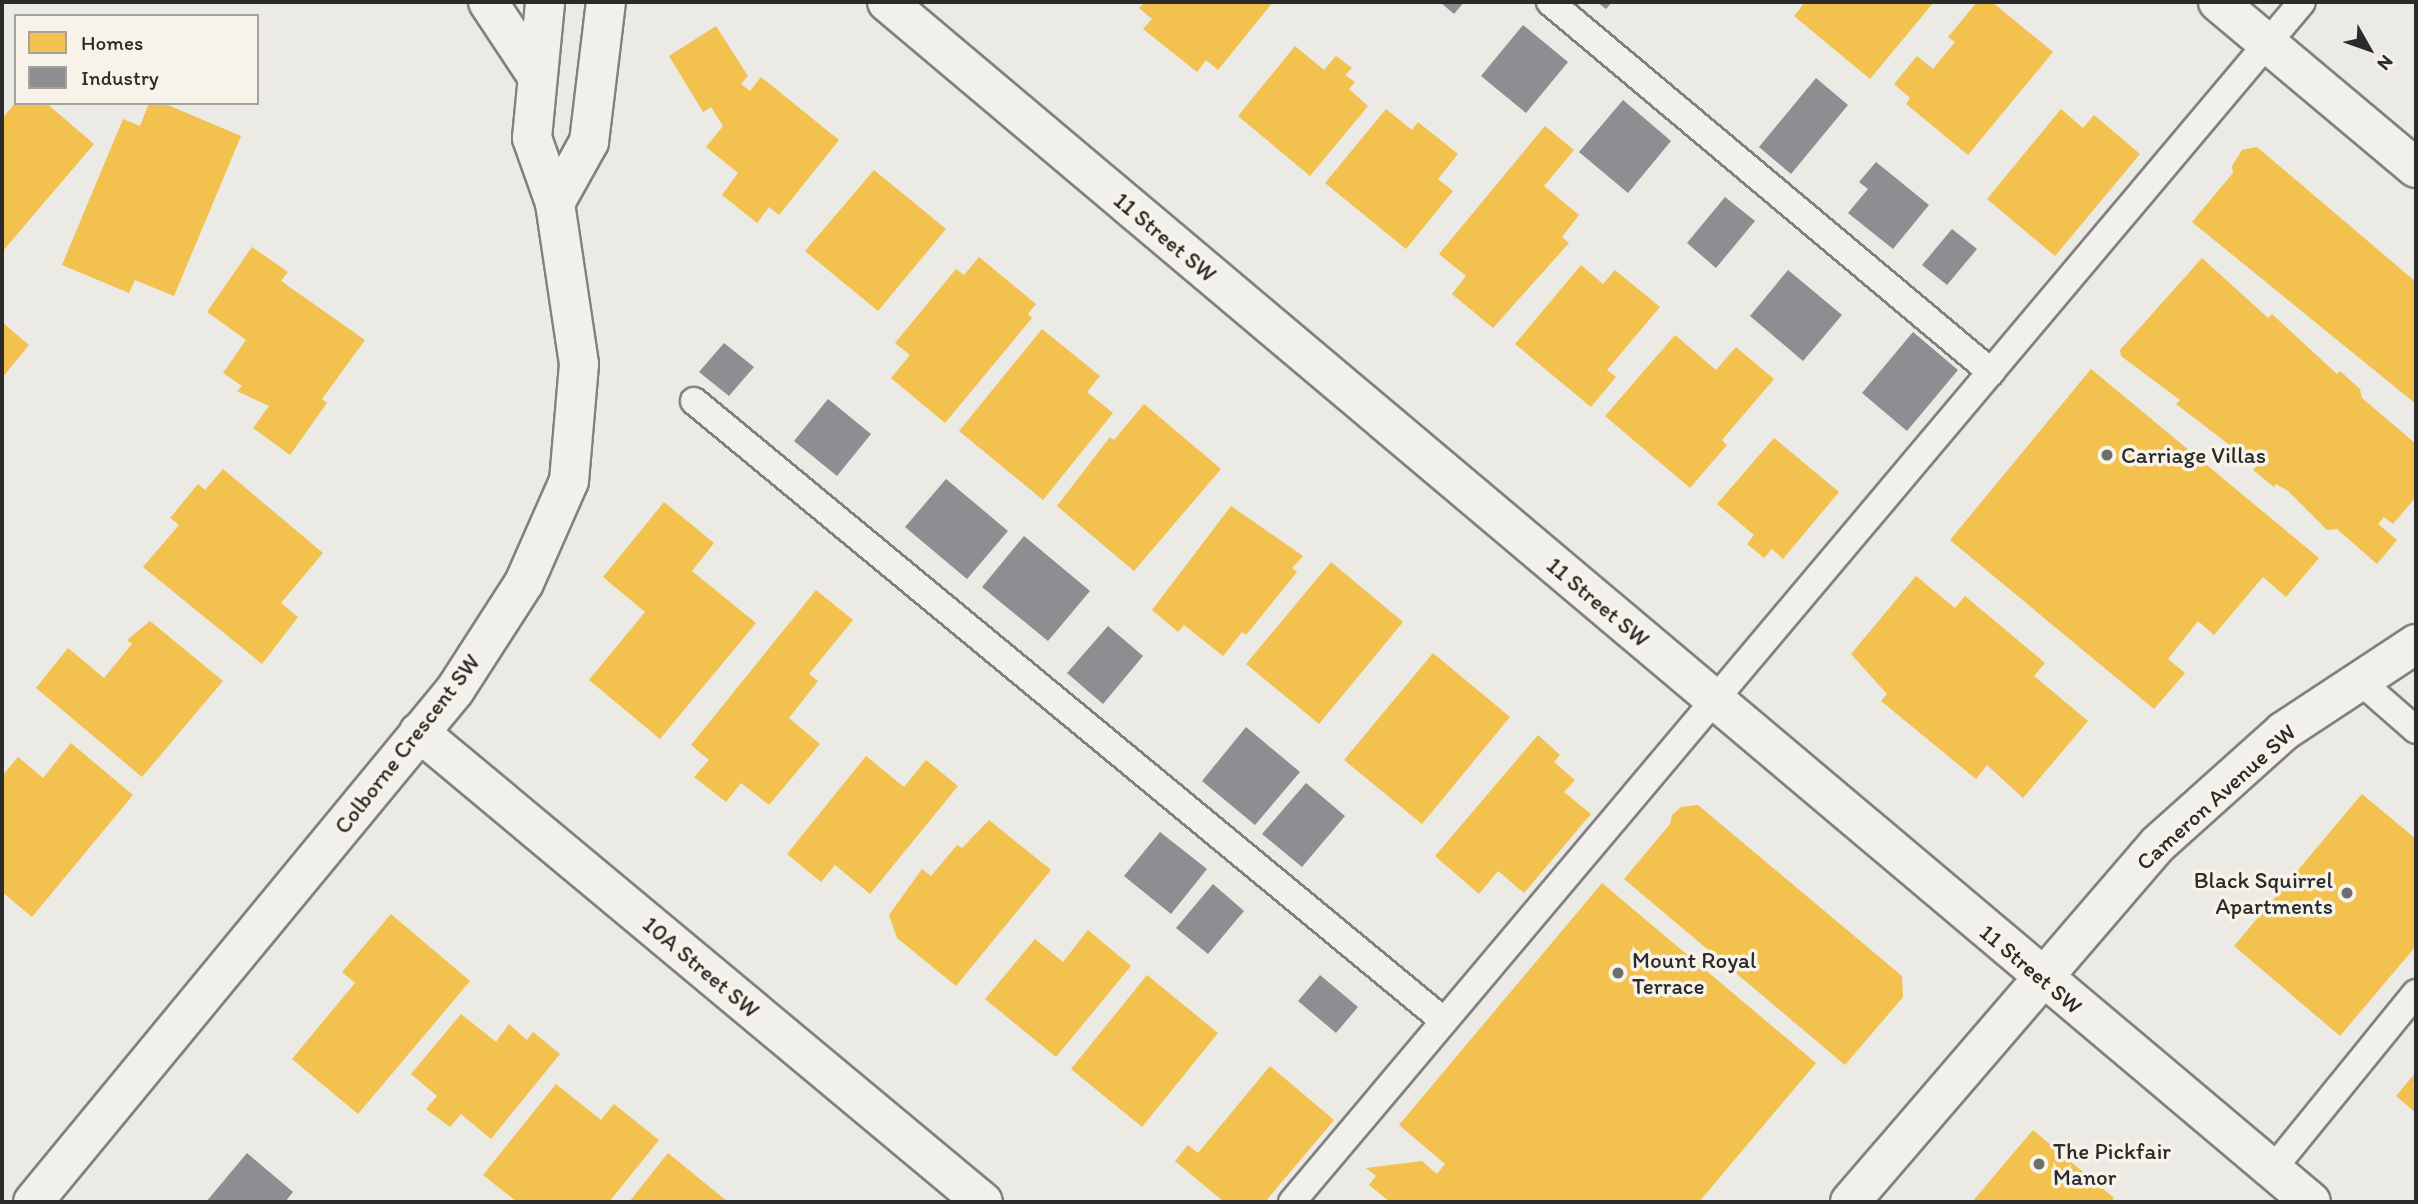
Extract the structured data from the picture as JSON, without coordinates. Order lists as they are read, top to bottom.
{
  "streets": {
    "street": [
      "11 Street SW",
      "Colborne Crescent SW",
      "Cameron Avenue SW",
      "10A Street SW"
    ]
  },
  "crossings": [
    ["11 Street SW", "Cameron Avenue SW"],
    ["Colborne Crescent SW", "10A Street SW"]
  ],
  "places": [
    "Carriage Villas",
    "Black Squirrel Apartments",
    "Mount Royal Terrace",
    "The Pickfair Manor"
  ],
  "legend": ["Homes", "Industry"],
  "north": "bottom right"
}
